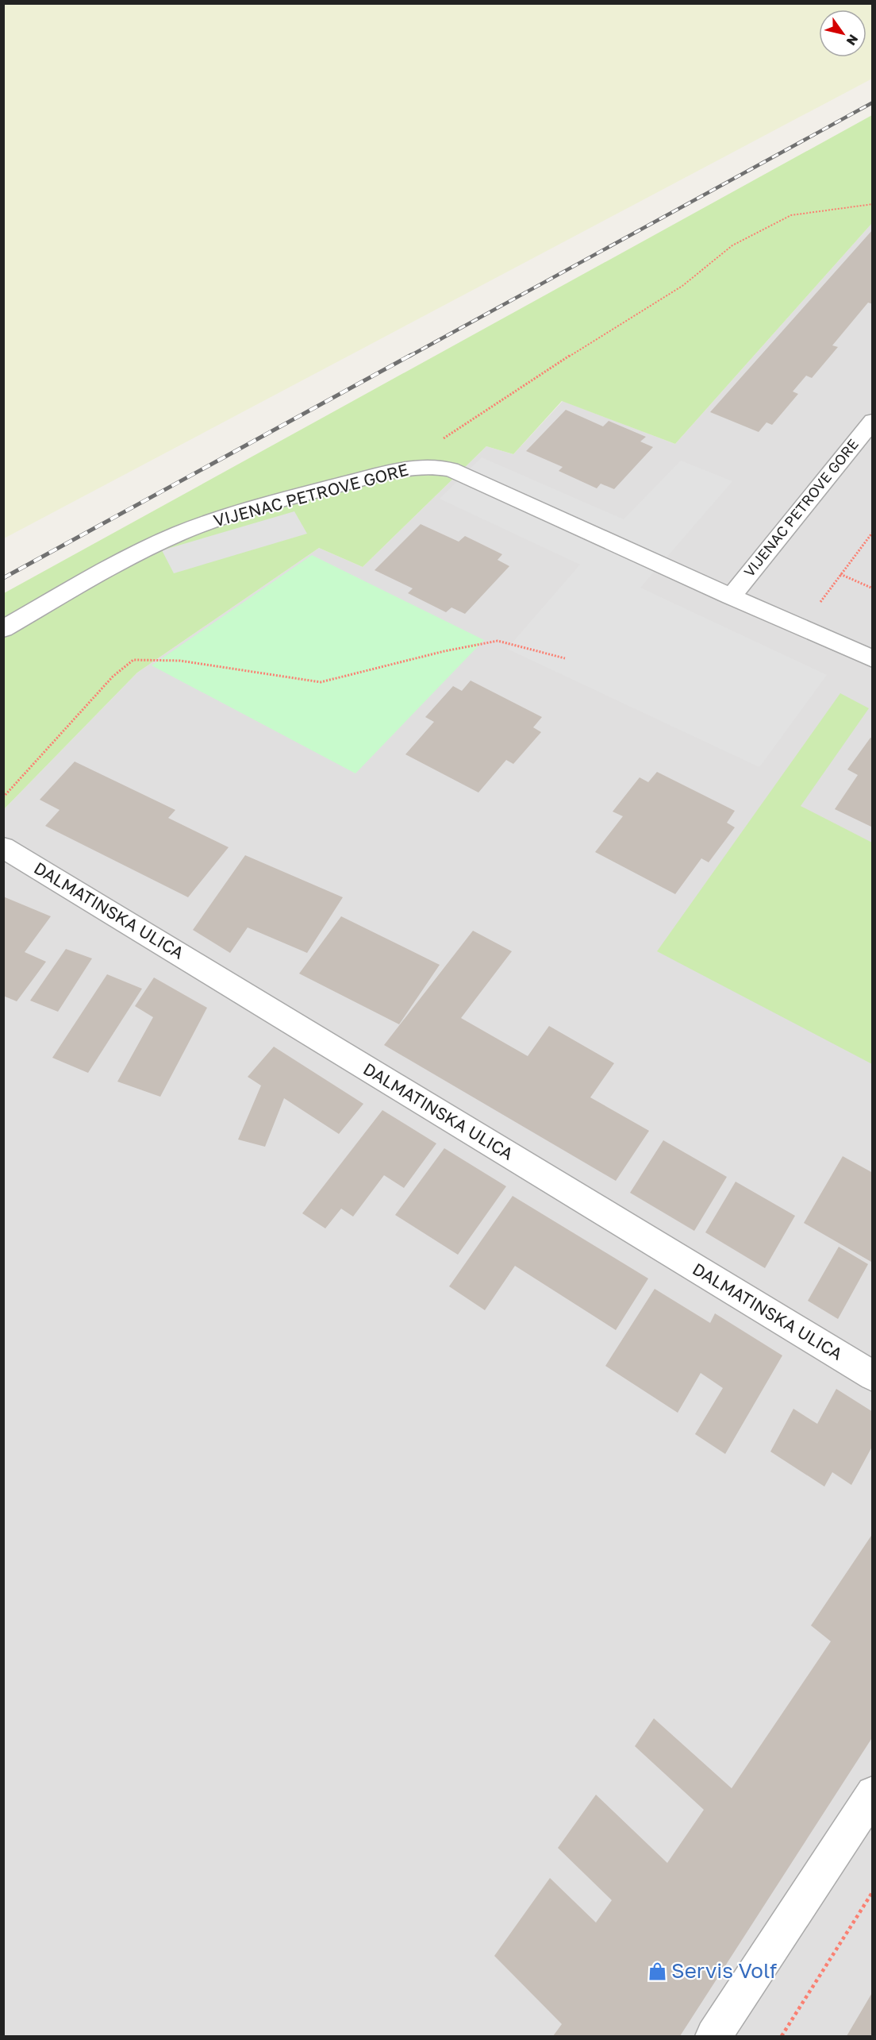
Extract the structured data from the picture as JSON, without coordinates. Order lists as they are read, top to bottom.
{
  "streets": {
    "street": ["VIJENAC PETROVE GORE", "DALMATINSKA ULICA"]
  },
  "places": {
    "shop": ["Servis Volf"]
  },
  "north": "bottom right"
}
